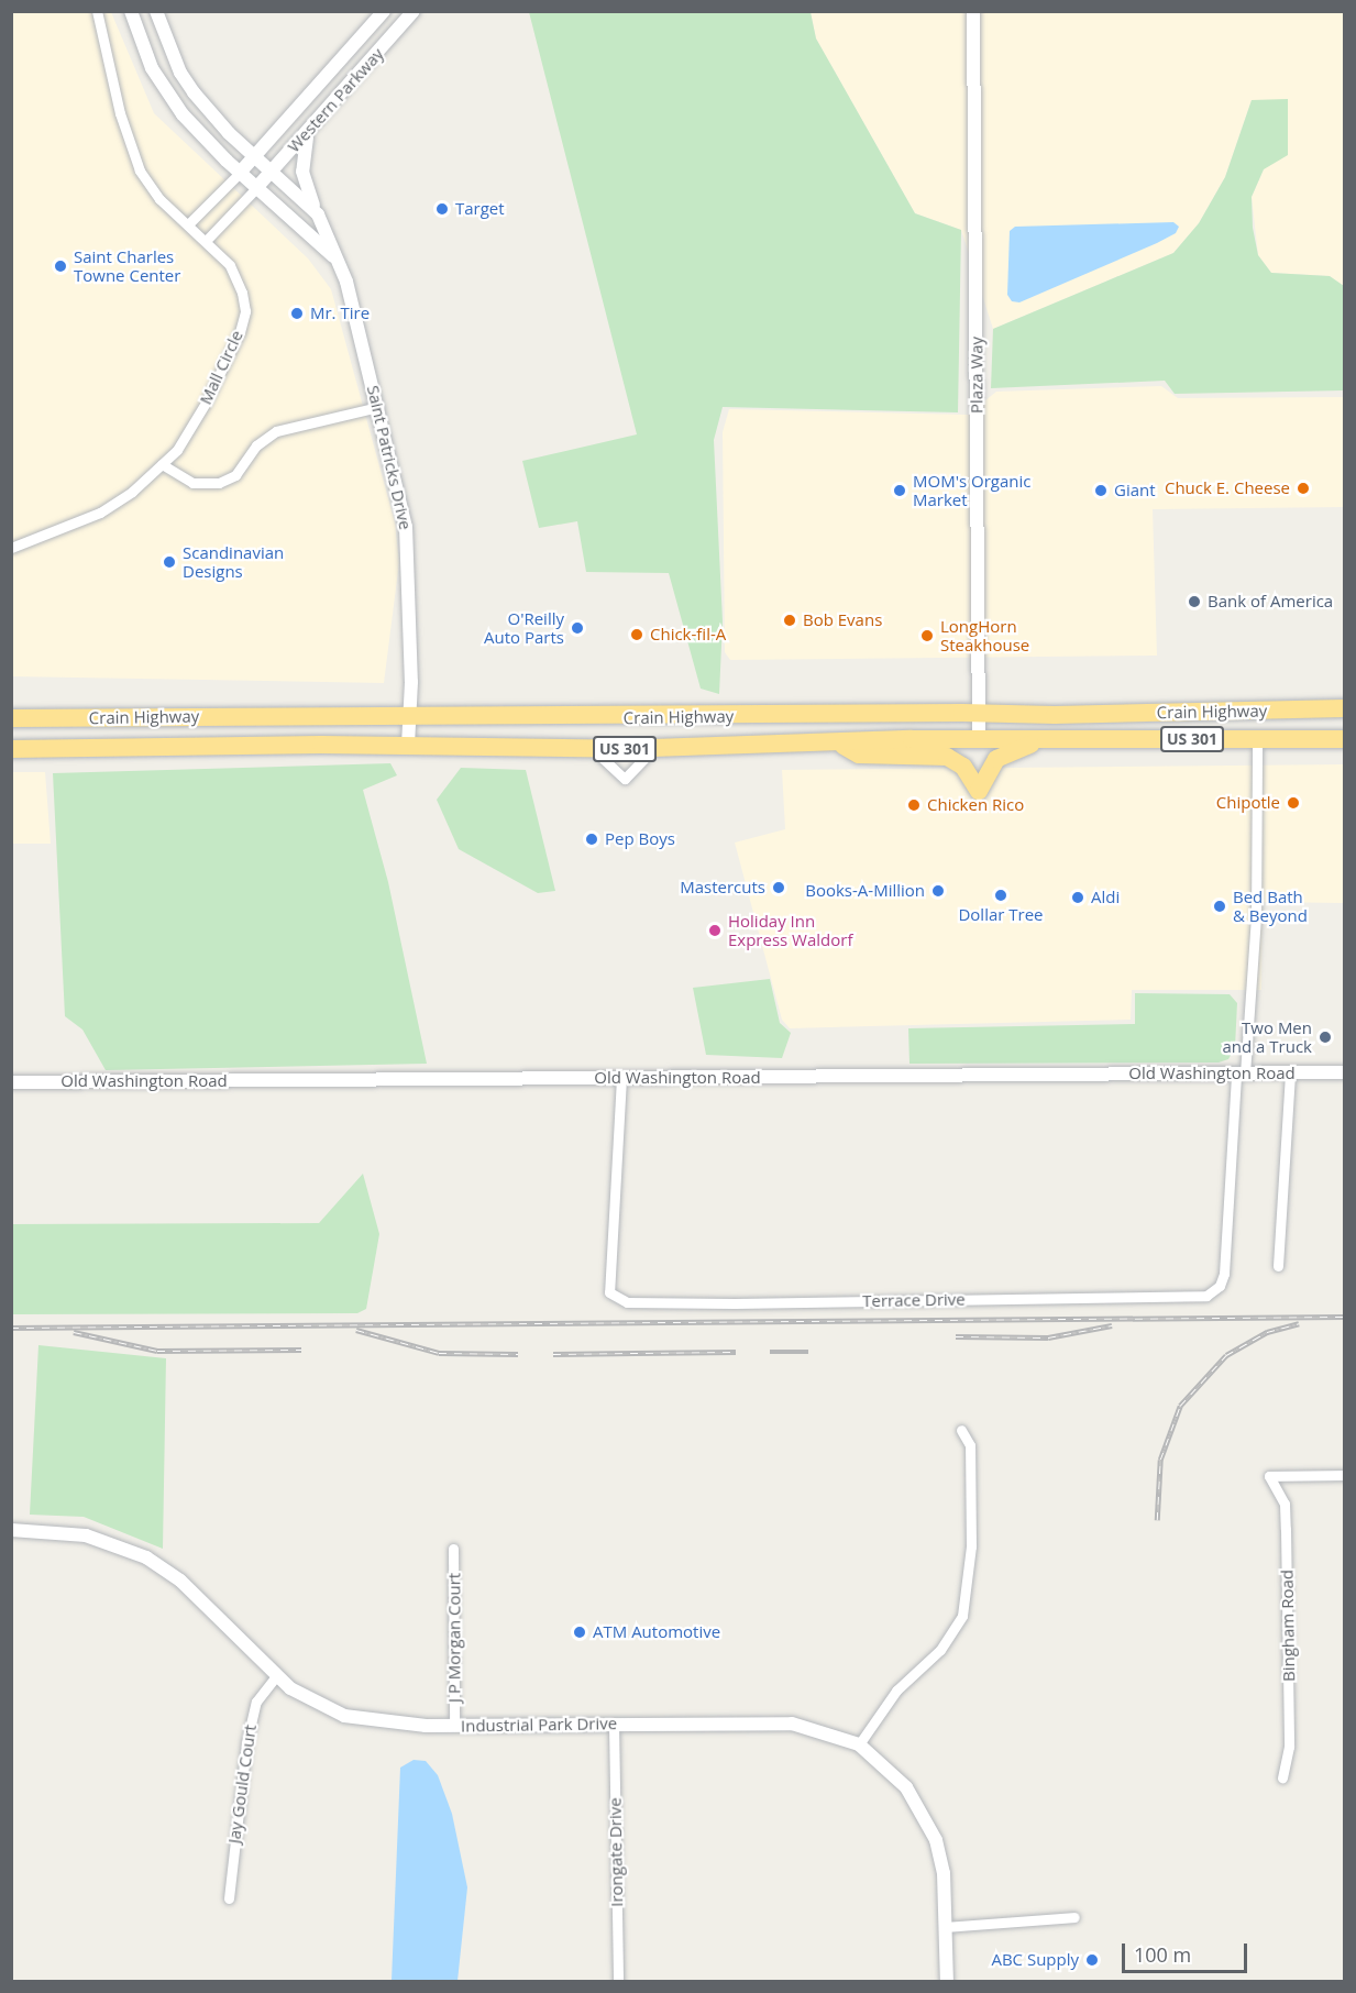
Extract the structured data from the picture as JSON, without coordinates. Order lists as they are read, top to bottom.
{
  "streets": {
    "highway": ["Crain Highway", "US 301"],
    "main road": [
      "Western Parkway",
      "Plaza Way",
      "Saint Patricks Drive",
      "Old Washington Road",
      "Industrial Park Drive"
    ],
    "street": [
      "Mall Circle",
      "Terrace Drive",
      "Bingham Road",
      "J P Morgan Court",
      "Jay Gould Court",
      "Irongate Drive"
    ]
  },
  "crossings": [
    ["Western Parkway", "Saint Patricks Drive"],
    ["Plaza Way", "Crain Highway"],
    ["Saint Patricks Drive", "Crain Highway"],
    ["Old Washington Road", "Terrace Drive"],
    ["J P Morgan Court", "Industrial Park Drive"],
    ["Industrial Park Drive", "Jay Gould Court"],
    ["Industrial Park Drive", "Irongate Drive"]
  ],
  "places": [
    "Target",
    "Saint Charles Towne Center",
    "Mr. Tire",
    "Chuck E. Cheese",
    "MOM's Organic Market",
    "Giant",
    "Scandinavian Designs",
    "Bank of America",
    "Bob Evans",
    "O'Reilly Auto Parts",
    "Chick-fil-A",
    "LongHorn Steakhouse",
    "Chipotle",
    "Chicken Rico",
    "Pep Boys",
    "Mastercuts",
    "Books-A-Million",
    "Dollar Tree",
    "Aldi",
    "Bed Bath & Beyond",
    "Holiday Inn Express Waldorf",
    "Two Men and a Truck",
    "ATM Automotive",
    "ABC Supply"
  ],
  "scale_bar": "100 m"
}
